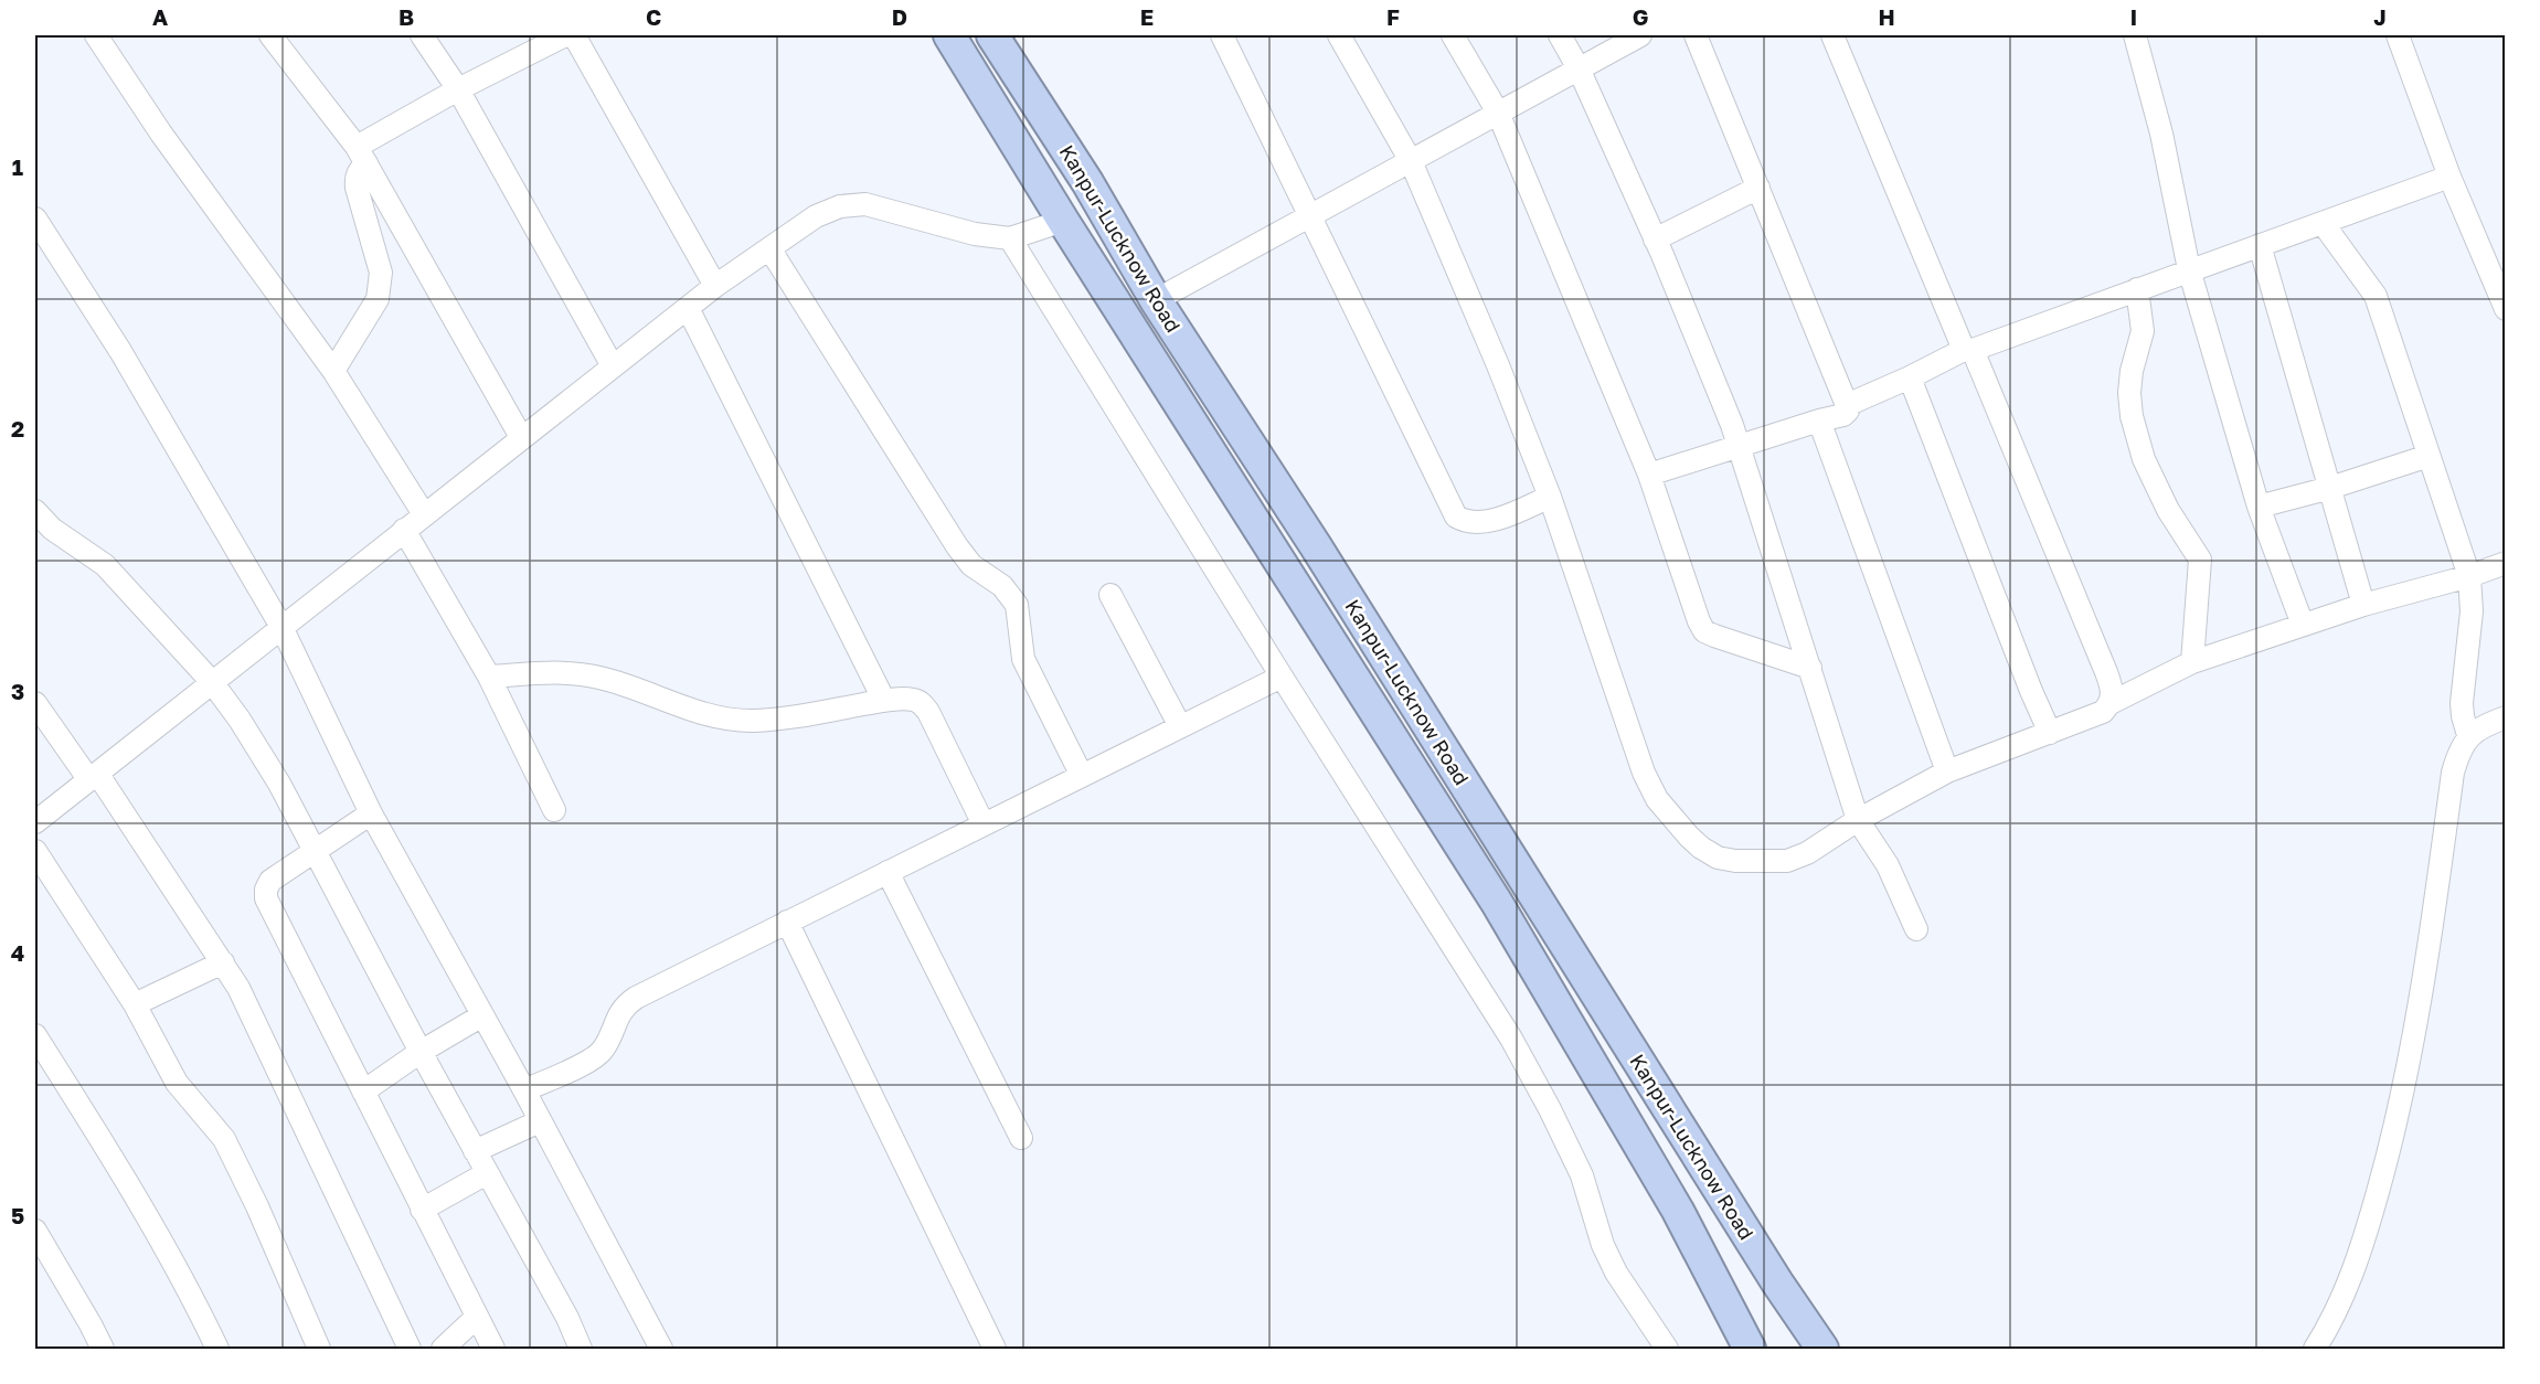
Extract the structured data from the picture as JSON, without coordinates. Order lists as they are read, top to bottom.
{
  "streets": {
    "highway": ["Kanpur-Lucknow Road"]
  },
  "grid": {
    "columns": [
      "A",
      "B",
      "C",
      "D",
      "E",
      "F",
      "G",
      "H",
      "I",
      "J"
    ],
    "rows": [
      "1",
      "2",
      "3",
      "4",
      "5"
    ]
  }
}
